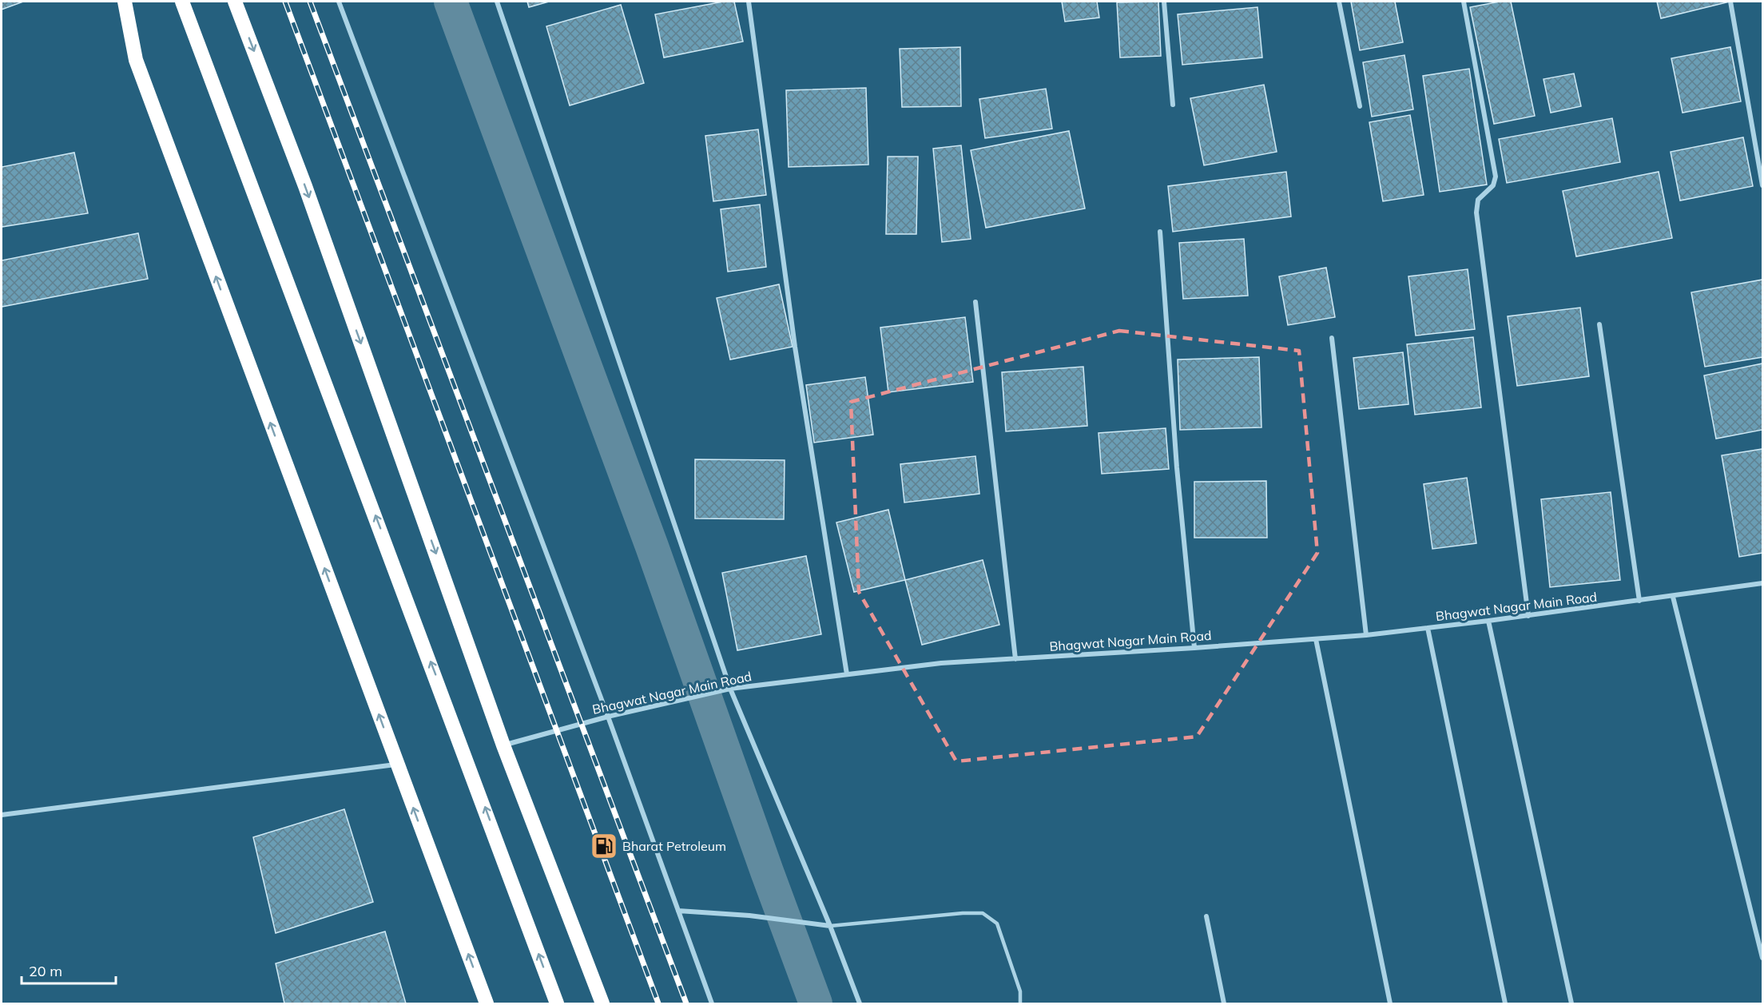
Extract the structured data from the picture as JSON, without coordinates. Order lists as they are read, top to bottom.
{
  "streets": {
    "street": ["Bhagwat Nagar Main Road"]
  },
  "places": {
    "fuel station": ["Bharat Petroleum"]
  },
  "scale_bar": "20 m"
}
